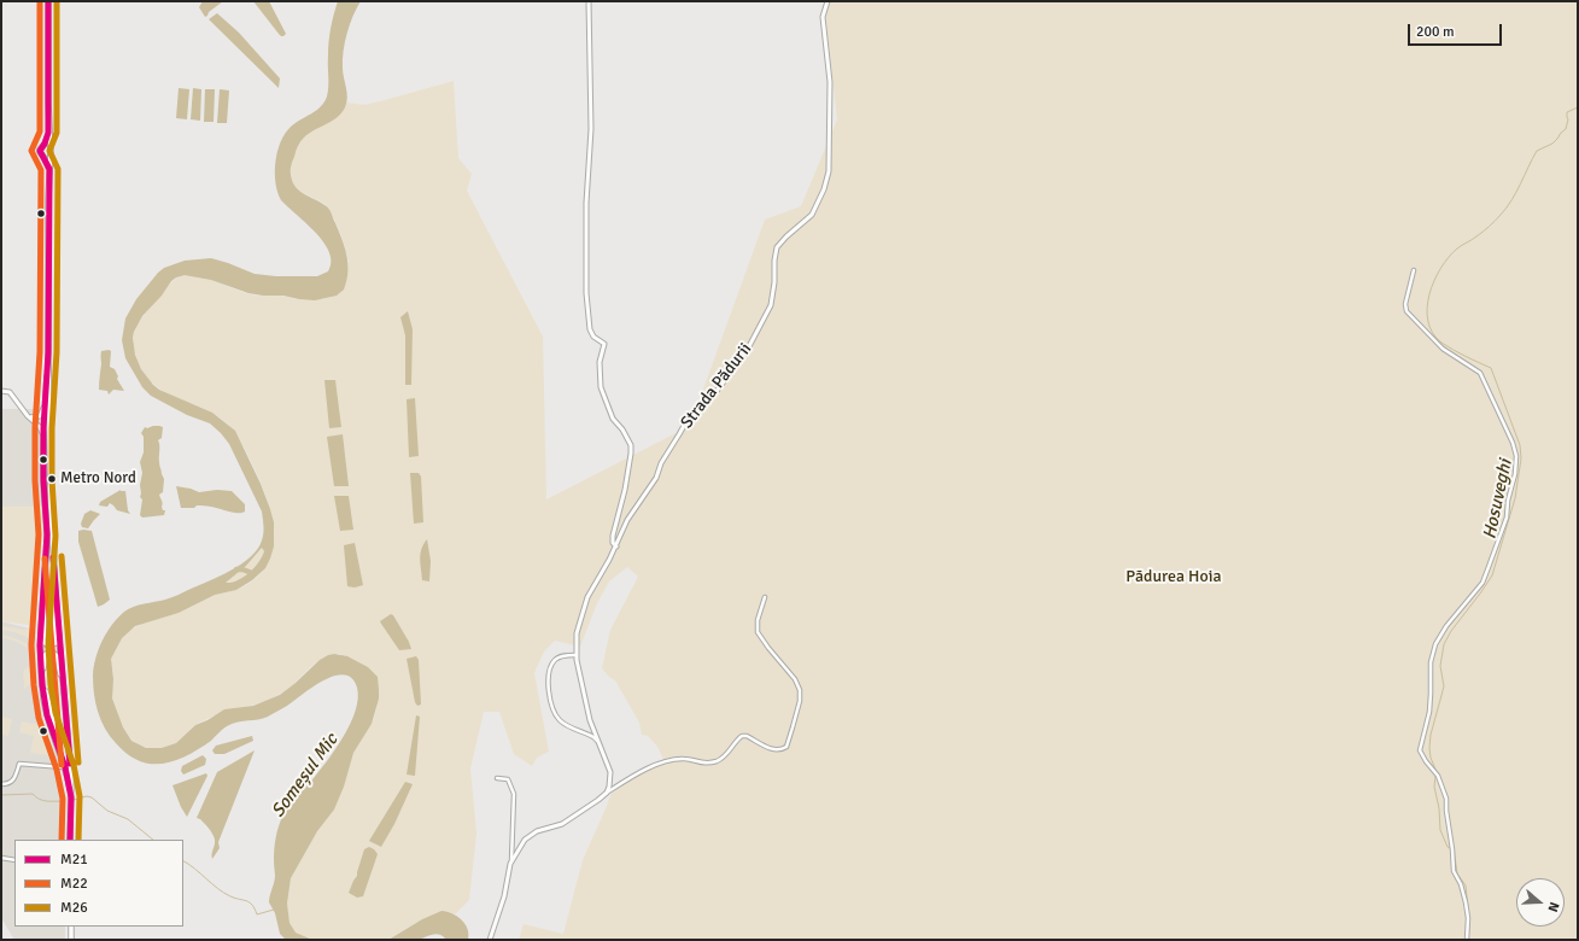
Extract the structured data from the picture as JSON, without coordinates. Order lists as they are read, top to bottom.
{
  "streets": {
    "street": ["Strada Pădurii"]
  },
  "water": ["Hosuveghi", "Someșul Mic"],
  "parks": ["Pădurea Hoia"],
  "places": ["Metro Nord"],
  "lines": ["transit line M21", "transit line M22", "transit line M26"],
  "legend": ["M21", "M22", "M26"],
  "scale_bar": "200 m",
  "north": "right"
}
